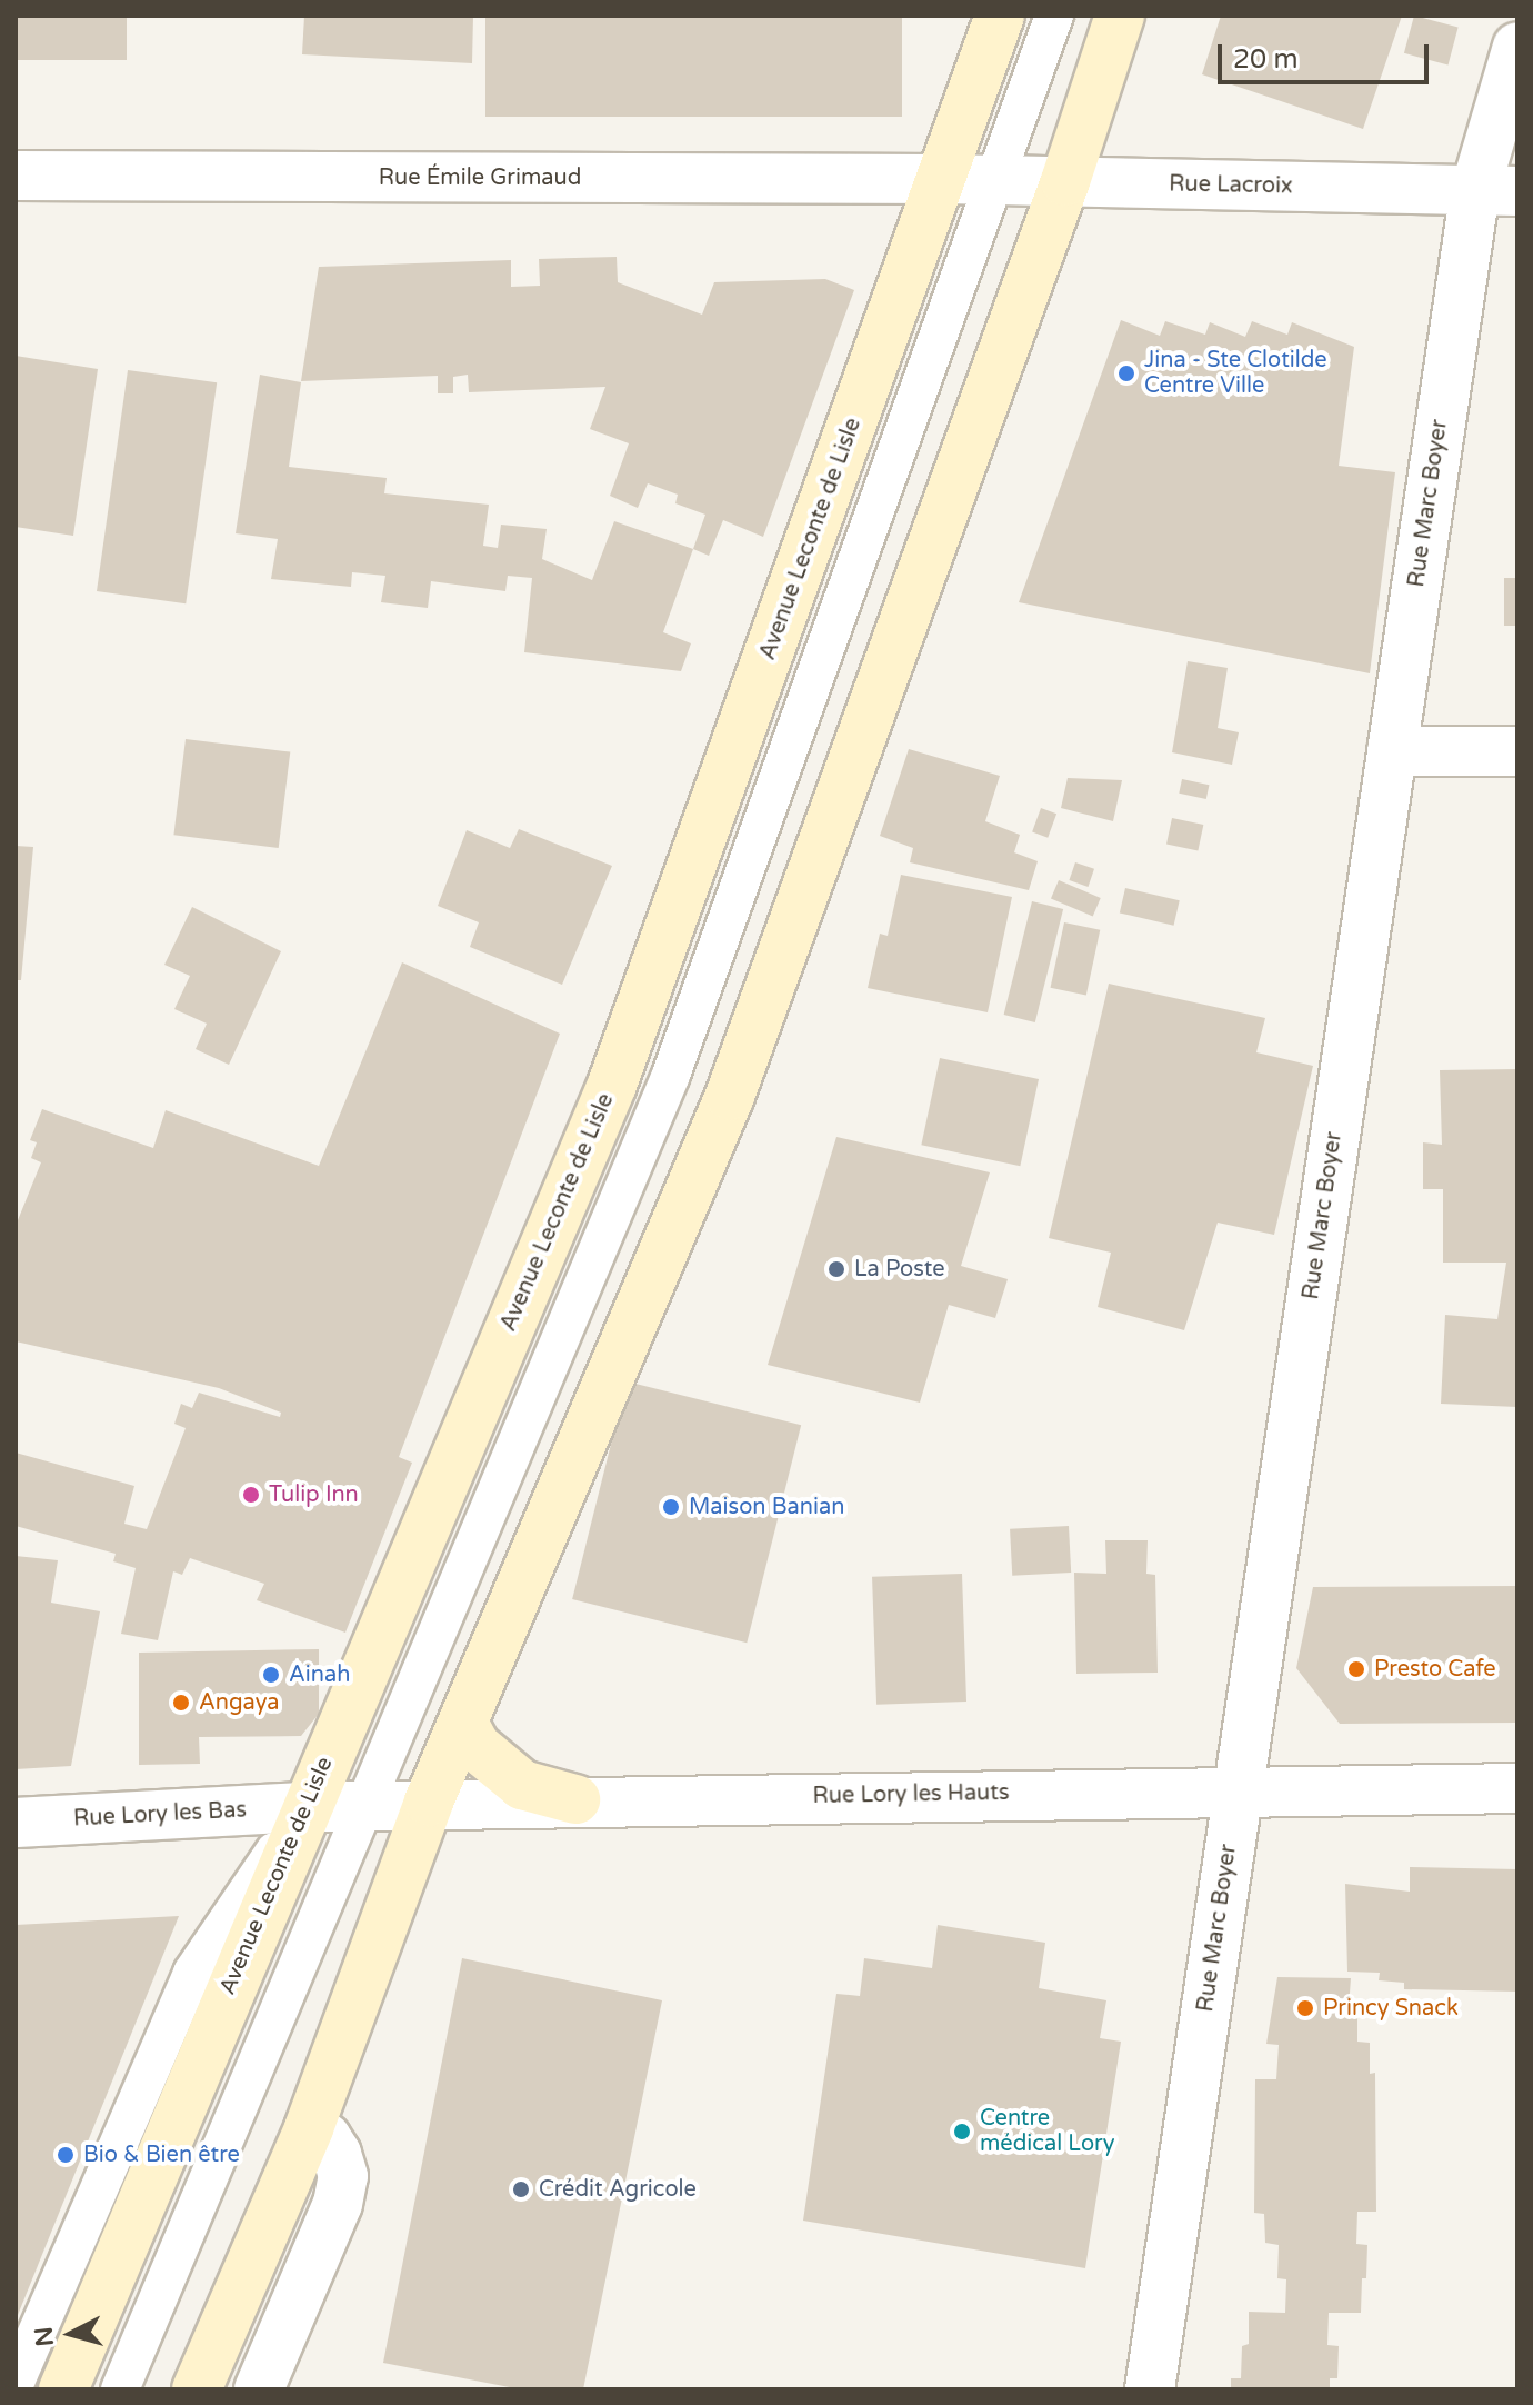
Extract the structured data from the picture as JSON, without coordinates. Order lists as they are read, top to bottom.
{
  "streets": {
    "main road": ["Avenue Leconte de Lisle"],
    "street": [
      "Rue Émile Grimaud",
      "Rue Lacroix",
      "Rue Marc Boyer",
      "Rue Lory les Hauts",
      "Rue Lory les Bas"
    ]
  },
  "crossings": [
    ["Rue Émile Grimaud", "Rue Lacroix"],
    ["Rue Émile Grimaud", "Avenue Leconte de Lisle"],
    ["Rue Lacroix", "Rue Marc Boyer"],
    ["Rue Lacroix", "Avenue Leconte de Lisle"],
    ["Rue Marc Boyer", "Rue Lory les Hauts"],
    ["Avenue Leconte de Lisle", "Rue Lory les Hauts"],
    ["Avenue Leconte de Lisle", "Rue Lory les Bas"],
    ["Rue Lory les Hauts", "Rue Lory les Bas"]
  ],
  "places": [
    "Jina - Ste Clotilde Centre Ville",
    "La Poste",
    "Tulip Inn",
    "Maison Banian",
    "Presto Cafe",
    "Ainah",
    "Angaya",
    "Princy Snack",
    "Centre médical Lory",
    "Bio & Bien être",
    "Crédit Agricole"
  ],
  "scale_bar": "20 m",
  "north": "left"
}
